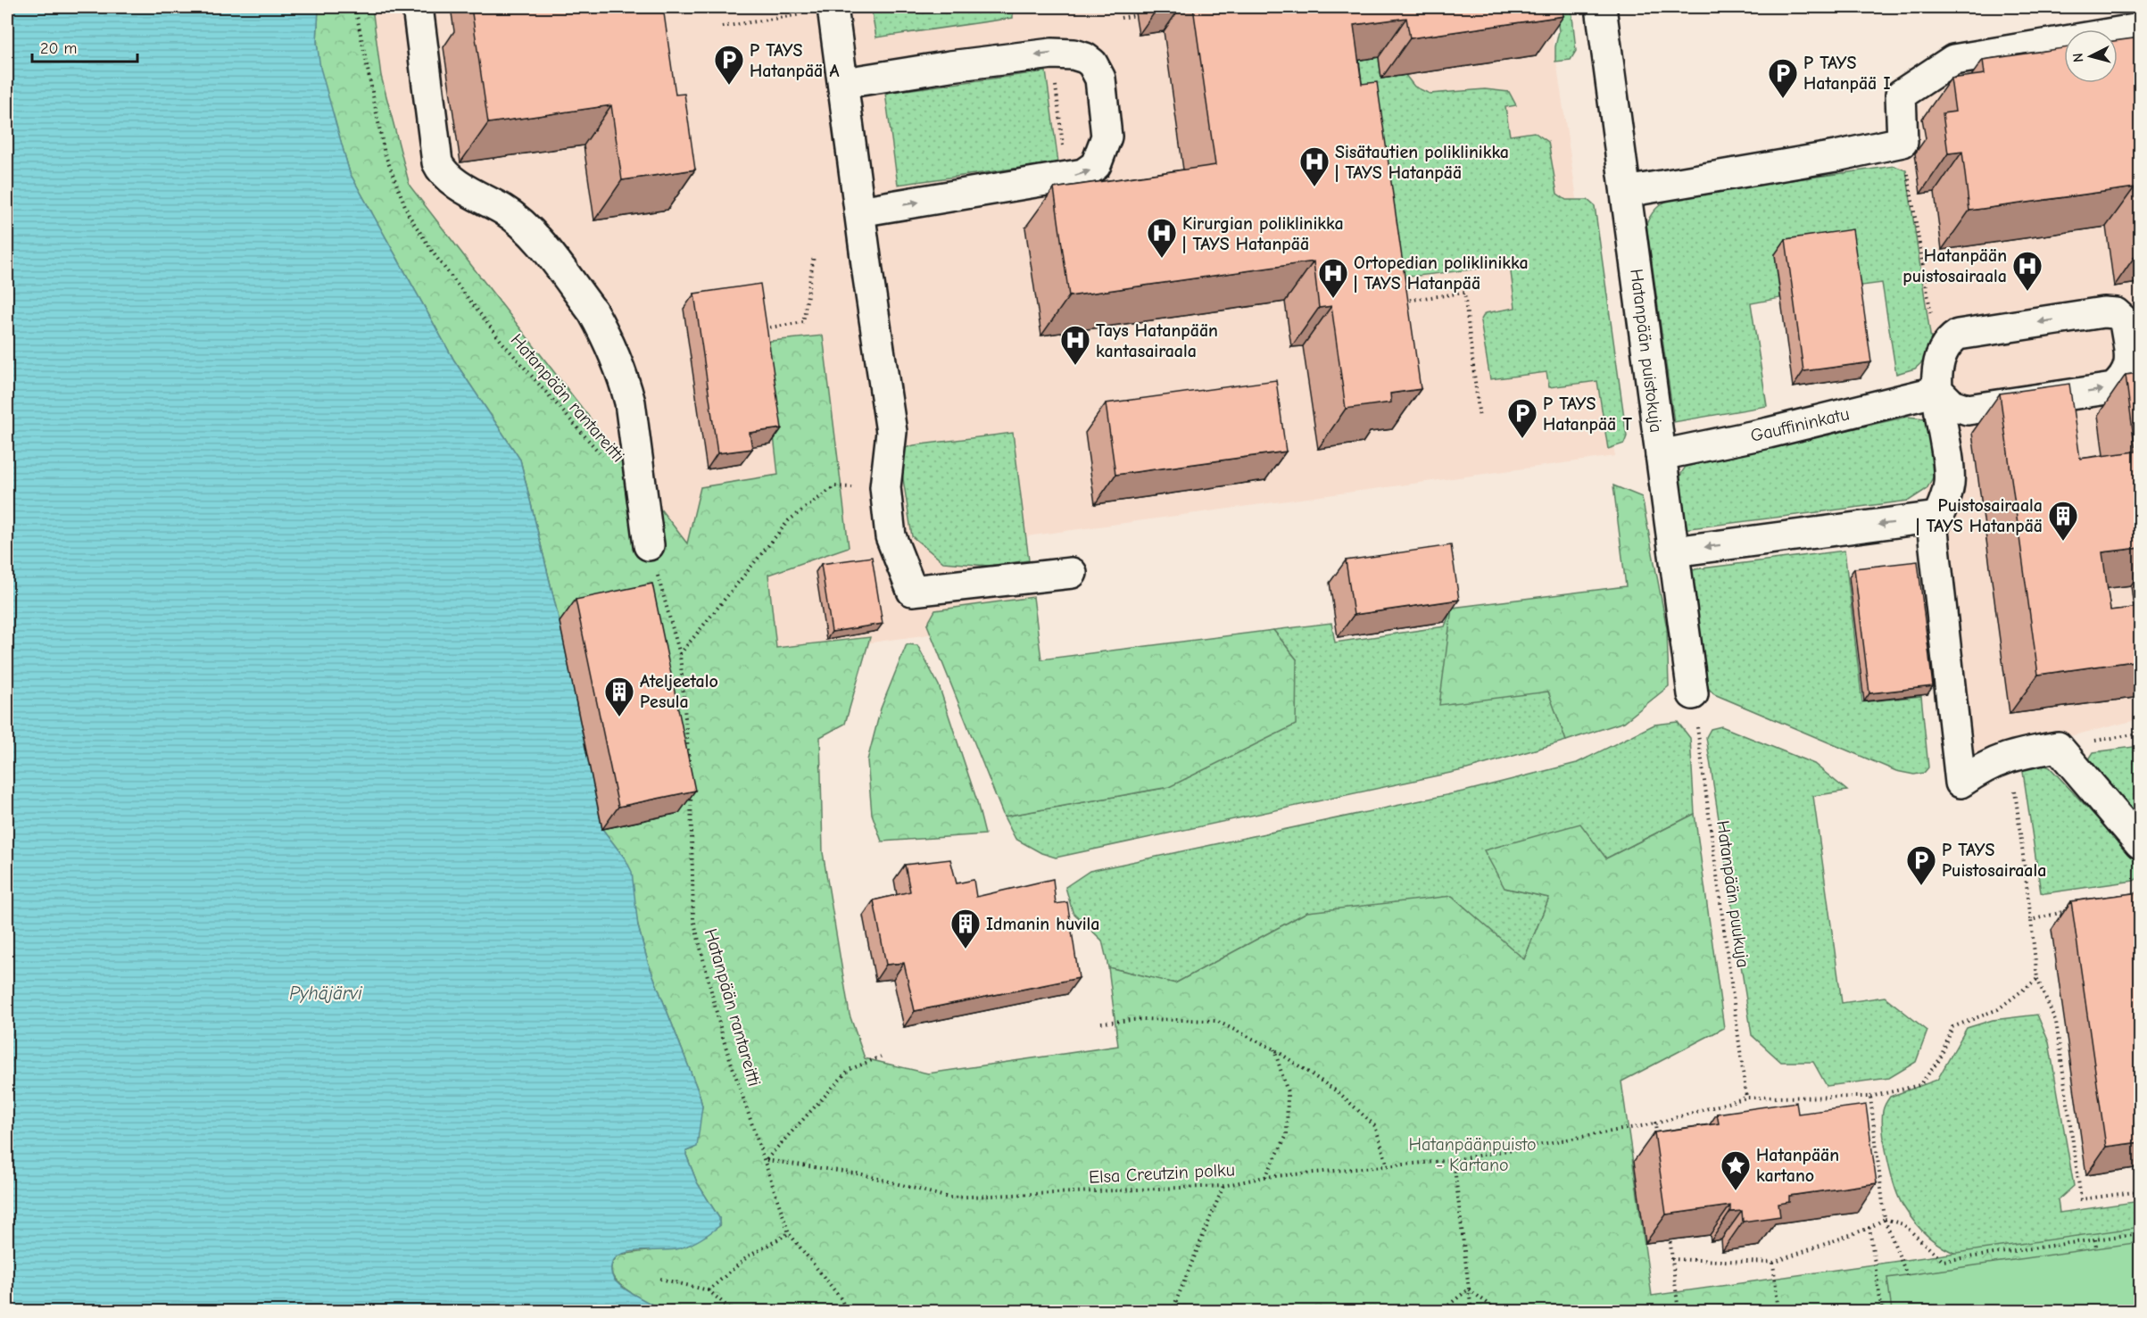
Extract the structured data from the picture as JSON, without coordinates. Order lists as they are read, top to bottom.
{
  "streets": {
    "street": ["Hatanpään puistokuja", "Gauffininkatu"],
    "path": ["Hatanpään rantareitti", "Hatanpään puukuja", "Elsa Creutzin polku"]
  },
  "crossings": [
    ["Hatanpään puistokuja", "Gauffininkatu"],
    ["Hatanpään puistokuja", "Hatanpään puukuja"],
    ["Hatanpään rantareitti", "Elsa Creutzin polku"],
    ["Hatanpään puukuja", "Elsa Creutzin polku"]
  ],
  "water": ["Pyhäjärvi"],
  "parks": ["Hatanpäänpuisto - Kartano"],
  "places": {
    "parking": [
      "P TAYS Hatanpää A",
      "P TAYS Hatanpää I",
      "P TAYS Hatanpää T",
      "P TAYS Puistosairaala"
    ],
    "hospital": [
      "Sisätautien poliklinikka | TAYS Hatanpää",
      "Kirurgian poliklinikka | TAYS Hatanpää",
      "Hatanpään puistosairaala",
      "Ortopedian poliklinikka | TAYS Hatanpää",
      "Tays Hatanpään kantasairaala"
    ],
    "building": ["Puistosairaala | TAYS Hatanpää", "Ateljeetalo Pesula", "Idmanin huvila"],
    "place": ["Hatanpään kartano"]
  },
  "scale_bar": "20 m",
  "north": "left"
}
